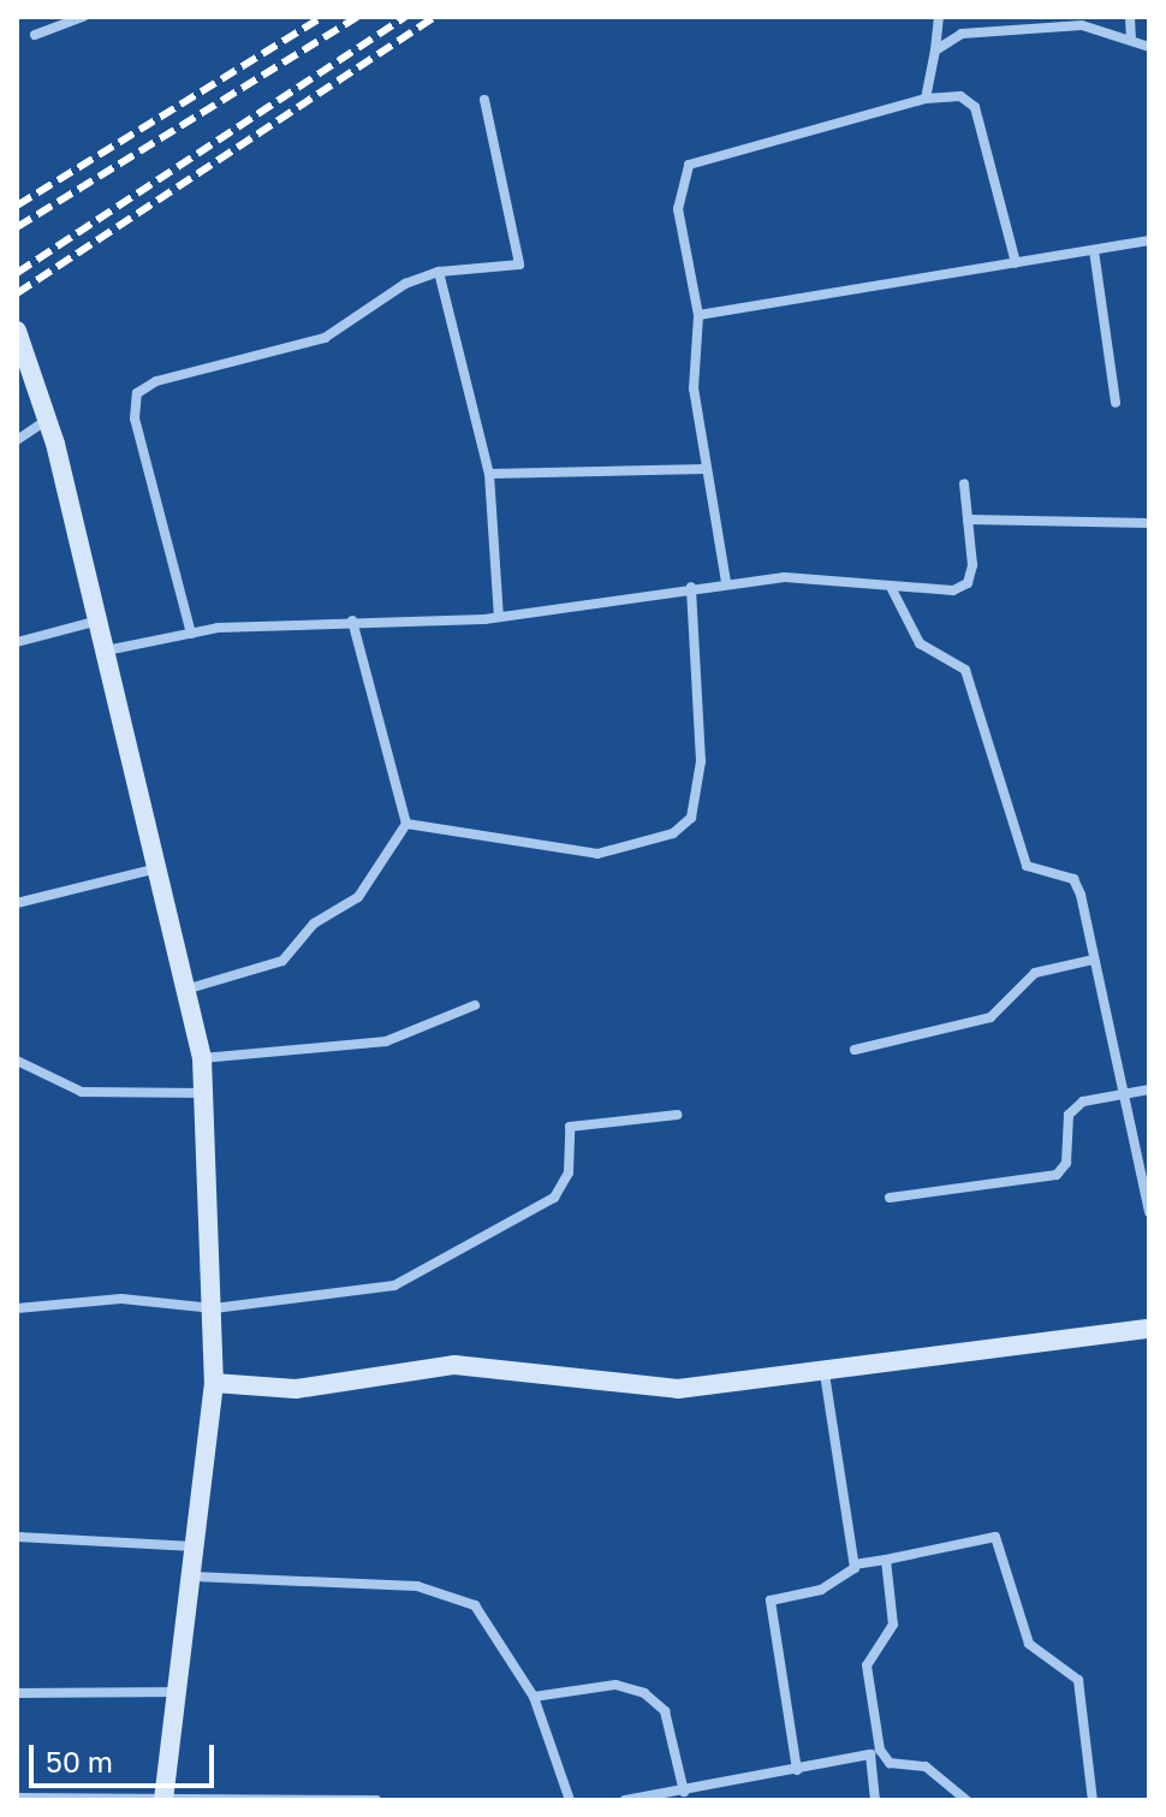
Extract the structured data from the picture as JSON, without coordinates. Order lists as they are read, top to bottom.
{
  "scale_bar": "50 m"
}
